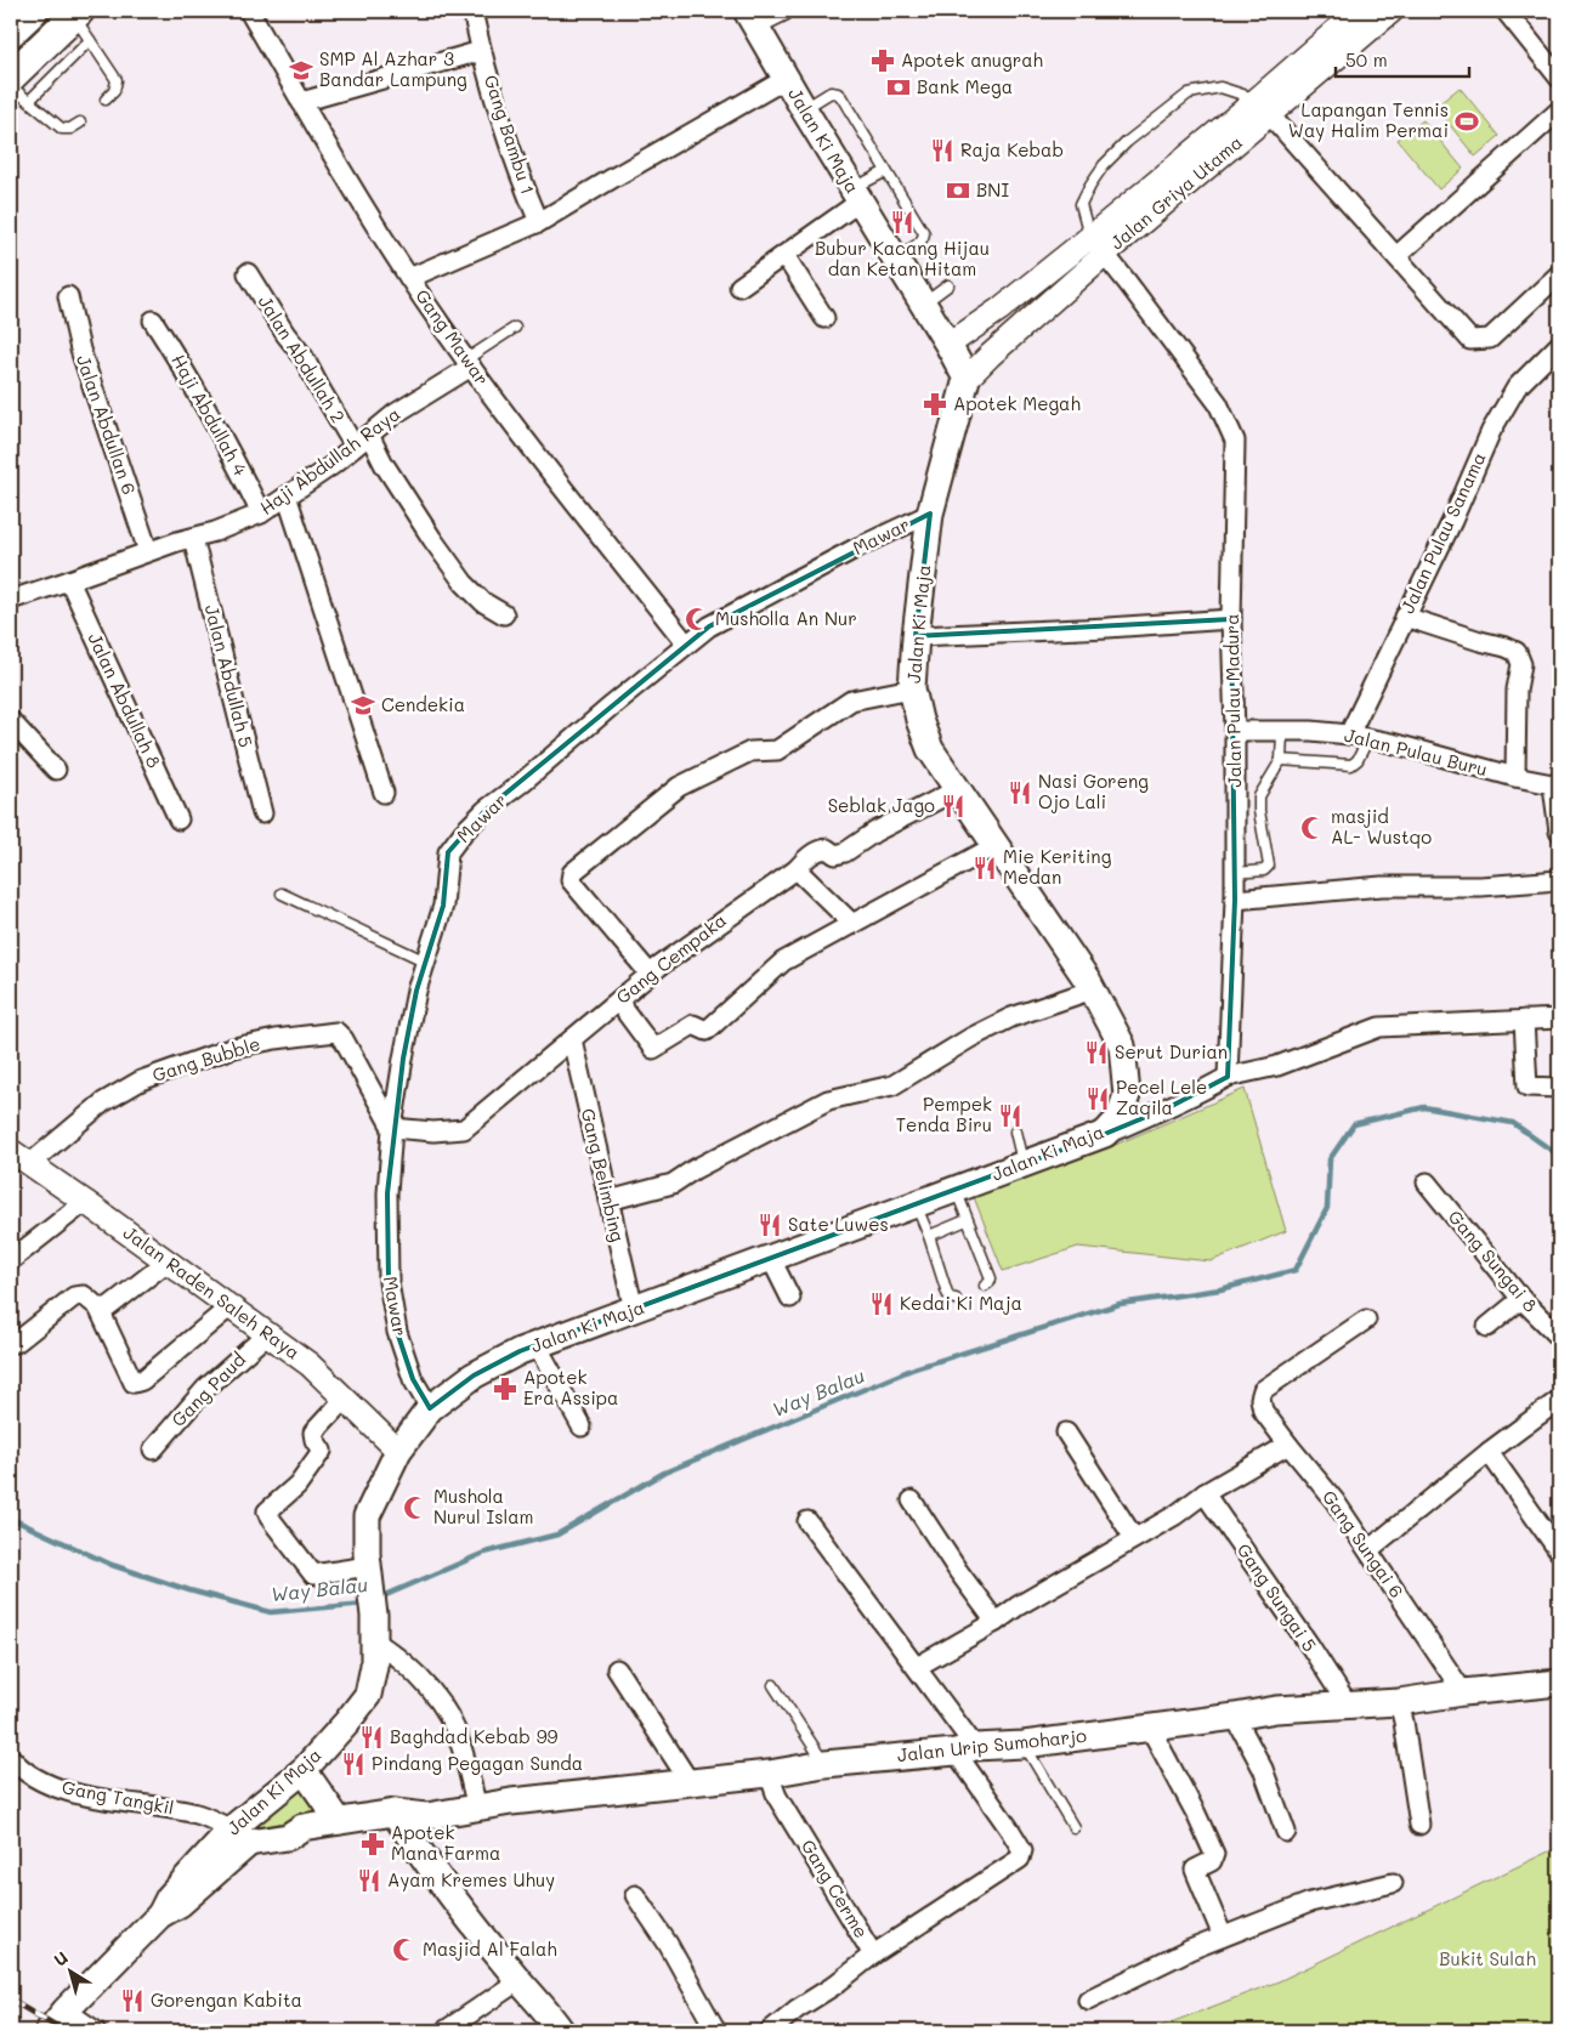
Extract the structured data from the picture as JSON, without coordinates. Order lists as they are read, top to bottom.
{
  "streets": {
    "main road": ["Jalan Ki Maja", "Jalan Urip Sumoharjo"],
    "street": [
      "Gang Bambu 1",
      "Jalan Griya Utama",
      "Gang Mawar",
      "Jalan Abdullah 2",
      "Haji Abdullah 4",
      "Jalan Abdullan 6",
      "Haji Abdullah Raya",
      "Jalan Pulau Sanama",
      "Mawar",
      "Jalan Abdullah 5",
      "Jalan Abdullah 8",
      "Jalan Pulau Madura",
      "Jalan Pulau Buru",
      "Gang Cempaka",
      "Gang Bubble",
      "Gang Belimbing",
      "Gang Sungai 8",
      "Jalan Raden Saleh Raya",
      "Gang Paud",
      "Gang Sungai 6",
      "Gang Sungai 5",
      "Gang Tangkil",
      "Gang Cerme"
    ]
  },
  "crossings": [
    ["Jalan Ki Maja", "Jalan Griya Utama"],
    ["Jalan Ki Maja", "Mawar"],
    ["Jalan Ki Maja", "Gang Cempaka"],
    ["Jalan Ki Maja", "Gang Belimbing"],
    ["Jalan Ki Maja", "Jalan Raden Saleh Raya"],
    ["Jalan Ki Maja", "Jalan Urip Sumoharjo"],
    ["Jalan Ki Maja", "Gang Tangkil"],
    ["Jalan Griya Utama", "Jalan Pulau Madura"],
    ["Gang Mawar", "Haji Abdullah Raya"],
    ["Gang Mawar", "Mawar"],
    ["Jalan Abdullah 2", "Haji Abdullah Raya"],
    ["Haji Abdullah 4", "Haji Abdullah Raya"],
    ["Jalan Abdullan 6", "Haji Abdullah Raya"],
    ["Haji Abdullah Raya", "Jalan Abdullah 5"],
    ["Haji Abdullah Raya", "Jalan Abdullah 8"],
    ["Jalan Pulau Sanama", "Jalan Pulau Buru"],
    ["Mawar", "Gang Cempaka"],
    ["Mawar", "Gang Bubble"],
    ["Jalan Pulau Madura", "Jalan Pulau Buru"],
    ["Gang Cempaka", "Gang Bubble"],
    ["Gang Cempaka", "Gang Belimbing"],
    ["Gang Bubble", "Jalan Raden Saleh Raya"],
    ["Jalan Raden Saleh Raya", "Gang Paud"],
    ["Gang Sungai 6", "Jalan Urip Sumoharjo"],
    ["Gang Sungai 5", "Jalan Urip Sumoharjo"],
    ["Jalan Urip Sumoharjo", "Gang Tangkil"],
    ["Jalan Urip Sumoharjo", "Gang Cerme"]
  ],
  "water": ["Way Balau"],
  "parks": ["Bukit Sulah"],
  "places": {
    "pharmacy": [
      "Apotek anugrah",
      "Apotek Megah",
      "Apotek Era Assipa",
      "Apotek Mana Farma"
    ],
    "school or university": ["SMP Al Azhar 3 Bandar Lampung", "Cendekia"],
    "bank": ["Bank Mega", "BNI"],
    "sports": ["Lapangan Tennis Way Halim Permai"],
    "restaurant": [
      "Raja Kebab",
      "Bubur Kacang Hijau dan Ketan Hitam",
      "Nasi Goreng Ojo Lali",
      "Seblak Jago",
      "Mie Keriting Medan",
      "Serut Durian",
      "Pecel Lele Zaqila",
      "Pempek Tenda Biru",
      "Sate Luwes",
      "Kedai Ki Maja",
      "Baghdad Kebab 99",
      "Pindang Pegagan Sunda",
      "Ayam Kremes Uhuy",
      "Gorengan Kabita"
    ],
    "mosque": [
      "Musholla An Nur",
      "masjid AL- Wustqo",
      "Mushola Nurul Islam",
      "Masjid Al Falah"
    ]
  },
  "scale_bar": "50 m",
  "north": "top left"
}
